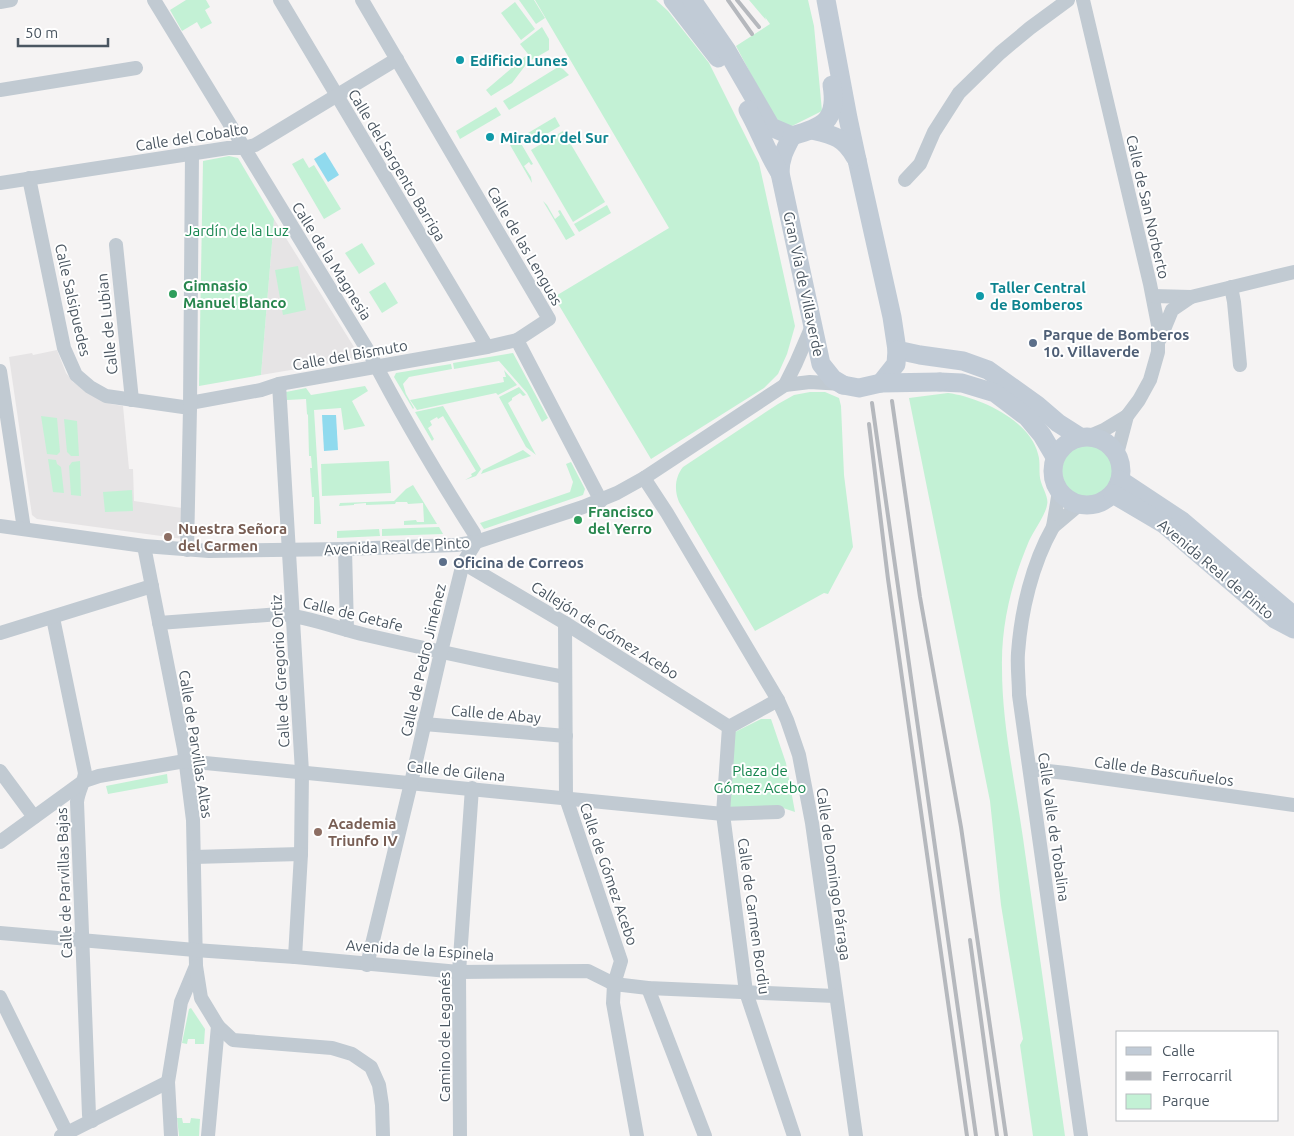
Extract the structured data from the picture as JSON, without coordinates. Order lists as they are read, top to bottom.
{
  "streets": {
    "main road": ["Gran Vía de Villaverde", "Avenida Real de Pinto"],
    "street": [
      "Calle del Cobalto",
      "Calle del Sargento Barriga",
      "Calle de San Norberto",
      "Calle de las Lenguas",
      "Calle de la Magnesia",
      "Calle Salsipuedes",
      "Calle de Lubian",
      "Calle del Bismuto",
      "Calle de Getafe",
      "Callejón de Gómez Acebo",
      "Calle de Pedro Jiménez",
      "Calle de Gregorio Ortiz",
      "Calle de Abay",
      "Calle de Parvillas Altas",
      "Calle de Gilena",
      "Calle de Bascuñuelos",
      "Calle Valle de Tobalina",
      "Calle de Gómez Acebo",
      "Calle de Domingo Párraga",
      "Calle de Parvillas Bajas",
      "Calle de Carmen Bordiu",
      "Avenida de la Espinela",
      "Camino de Leganés"
    ]
  },
  "crossings": [
    ["Calle del Cobalto", "Calle del Sargento Barriga"],
    ["Calle del Cobalto", "Calle de las Lenguas"],
    ["Calle del Cobalto", "Calle de la Magnesia"],
    ["Calle del Cobalto", "Calle Salsipuedes"],
    ["Calle del Sargento Barriga", "Calle del Bismuto"],
    ["Calle de San Norberto", "Avenida Real de Pinto"],
    ["Calle de San Norberto", "Calle Valle de Tobalina"],
    ["Calle de las Lenguas", "Calle del Bismuto"],
    ["Calle de la Magnesia", "Calle del Bismuto"],
    ["Calle de la Magnesia", "Avenida Real de Pinto"],
    ["Calle de la Magnesia", "Calle de Pedro Jiménez"],
    ["Gran Vía de Villaverde", "Avenida Real de Pinto"],
    ["Calle Salsipuedes", "Calle de Lubian"],
    ["Calle Salsipuedes", "Calle del Bismuto"],
    ["Calle del Bismuto", "Calle de Gregorio Ortiz"],
    ["Avenida Real de Pinto", "Calle de Pedro Jiménez"],
    ["Avenida Real de Pinto", "Calle de Gregorio Ortiz"],
    ["Avenida Real de Pinto", "Calle de Parvillas Altas"],
    ["Avenida Real de Pinto", "Calle Valle de Tobalina"],
    ["Avenida Real de Pinto", "Calle de Domingo Párraga"],
    ["Calle de Getafe", "Calle de Pedro Jiménez"],
    ["Calle de Getafe", "Calle de Gregorio Ortiz"],
    ["Calle de Getafe", "Calle de Parvillas Altas"],
    ["Calle de Getafe", "Calle de Gómez Acebo"],
    ["Callejón de Gómez Acebo", "Calle de Pedro Jiménez"],
    ["Callejón de Gómez Acebo", "Calle de Gómez Acebo"],
    ["Callejón de Gómez Acebo", "Calle de Carmen Bordiu"],
    ["Calle de Pedro Jiménez", "Calle de Abay"],
    ["Calle de Pedro Jiménez", "Calle de Gilena"],
    ["Calle de Pedro Jiménez", "Avenida de la Espinela"],
    ["Calle de Gregorio Ortiz", "Calle de Gilena"],
    ["Calle de Gregorio Ortiz", "Avenida de la Espinela"],
    ["Calle de Abay", "Calle de Gómez Acebo"],
    ["Calle de Parvillas Altas", "Calle de Gilena"],
    ["Calle de Parvillas Altas", "Avenida de la Espinela"],
    ["Calle de Gilena", "Calle de Gómez Acebo"],
    ["Calle de Gilena", "Calle de Parvillas Bajas"],
    ["Calle de Gilena", "Calle de Carmen Bordiu"],
    ["Calle de Gilena", "Camino de Leganés"],
    ["Calle de Bascuñuelos", "Calle Valle de Tobalina"],
    ["Calle de Gómez Acebo", "Avenida de la Espinela"],
    ["Calle de Domingo Párraga", "Avenida de la Espinela"],
    ["Calle de Parvillas Bajas", "Avenida de la Espinela"],
    ["Calle de Carmen Bordiu", "Avenida de la Espinela"],
    ["Avenida de la Espinela", "Camino de Leganés"]
  ],
  "parks": ["Jardín de la Luz", "Plaza de Gómez Acebo"],
  "places": [
    "Edificio Lunes",
    "Mirador del Sur",
    "Gimnasio Manuel Blanco",
    "Taller Central de Bomberos",
    "Parque de Bomberos 10. Villaverde",
    "Francisco del Yerro",
    "Nuestra Señora del Carmen",
    "Oficina de Correos",
    "Academia Triunfo IV"
  ],
  "legend": ["Calle", "Ferrocarril", "Parque"],
  "scale_bar": "50 m"
}
